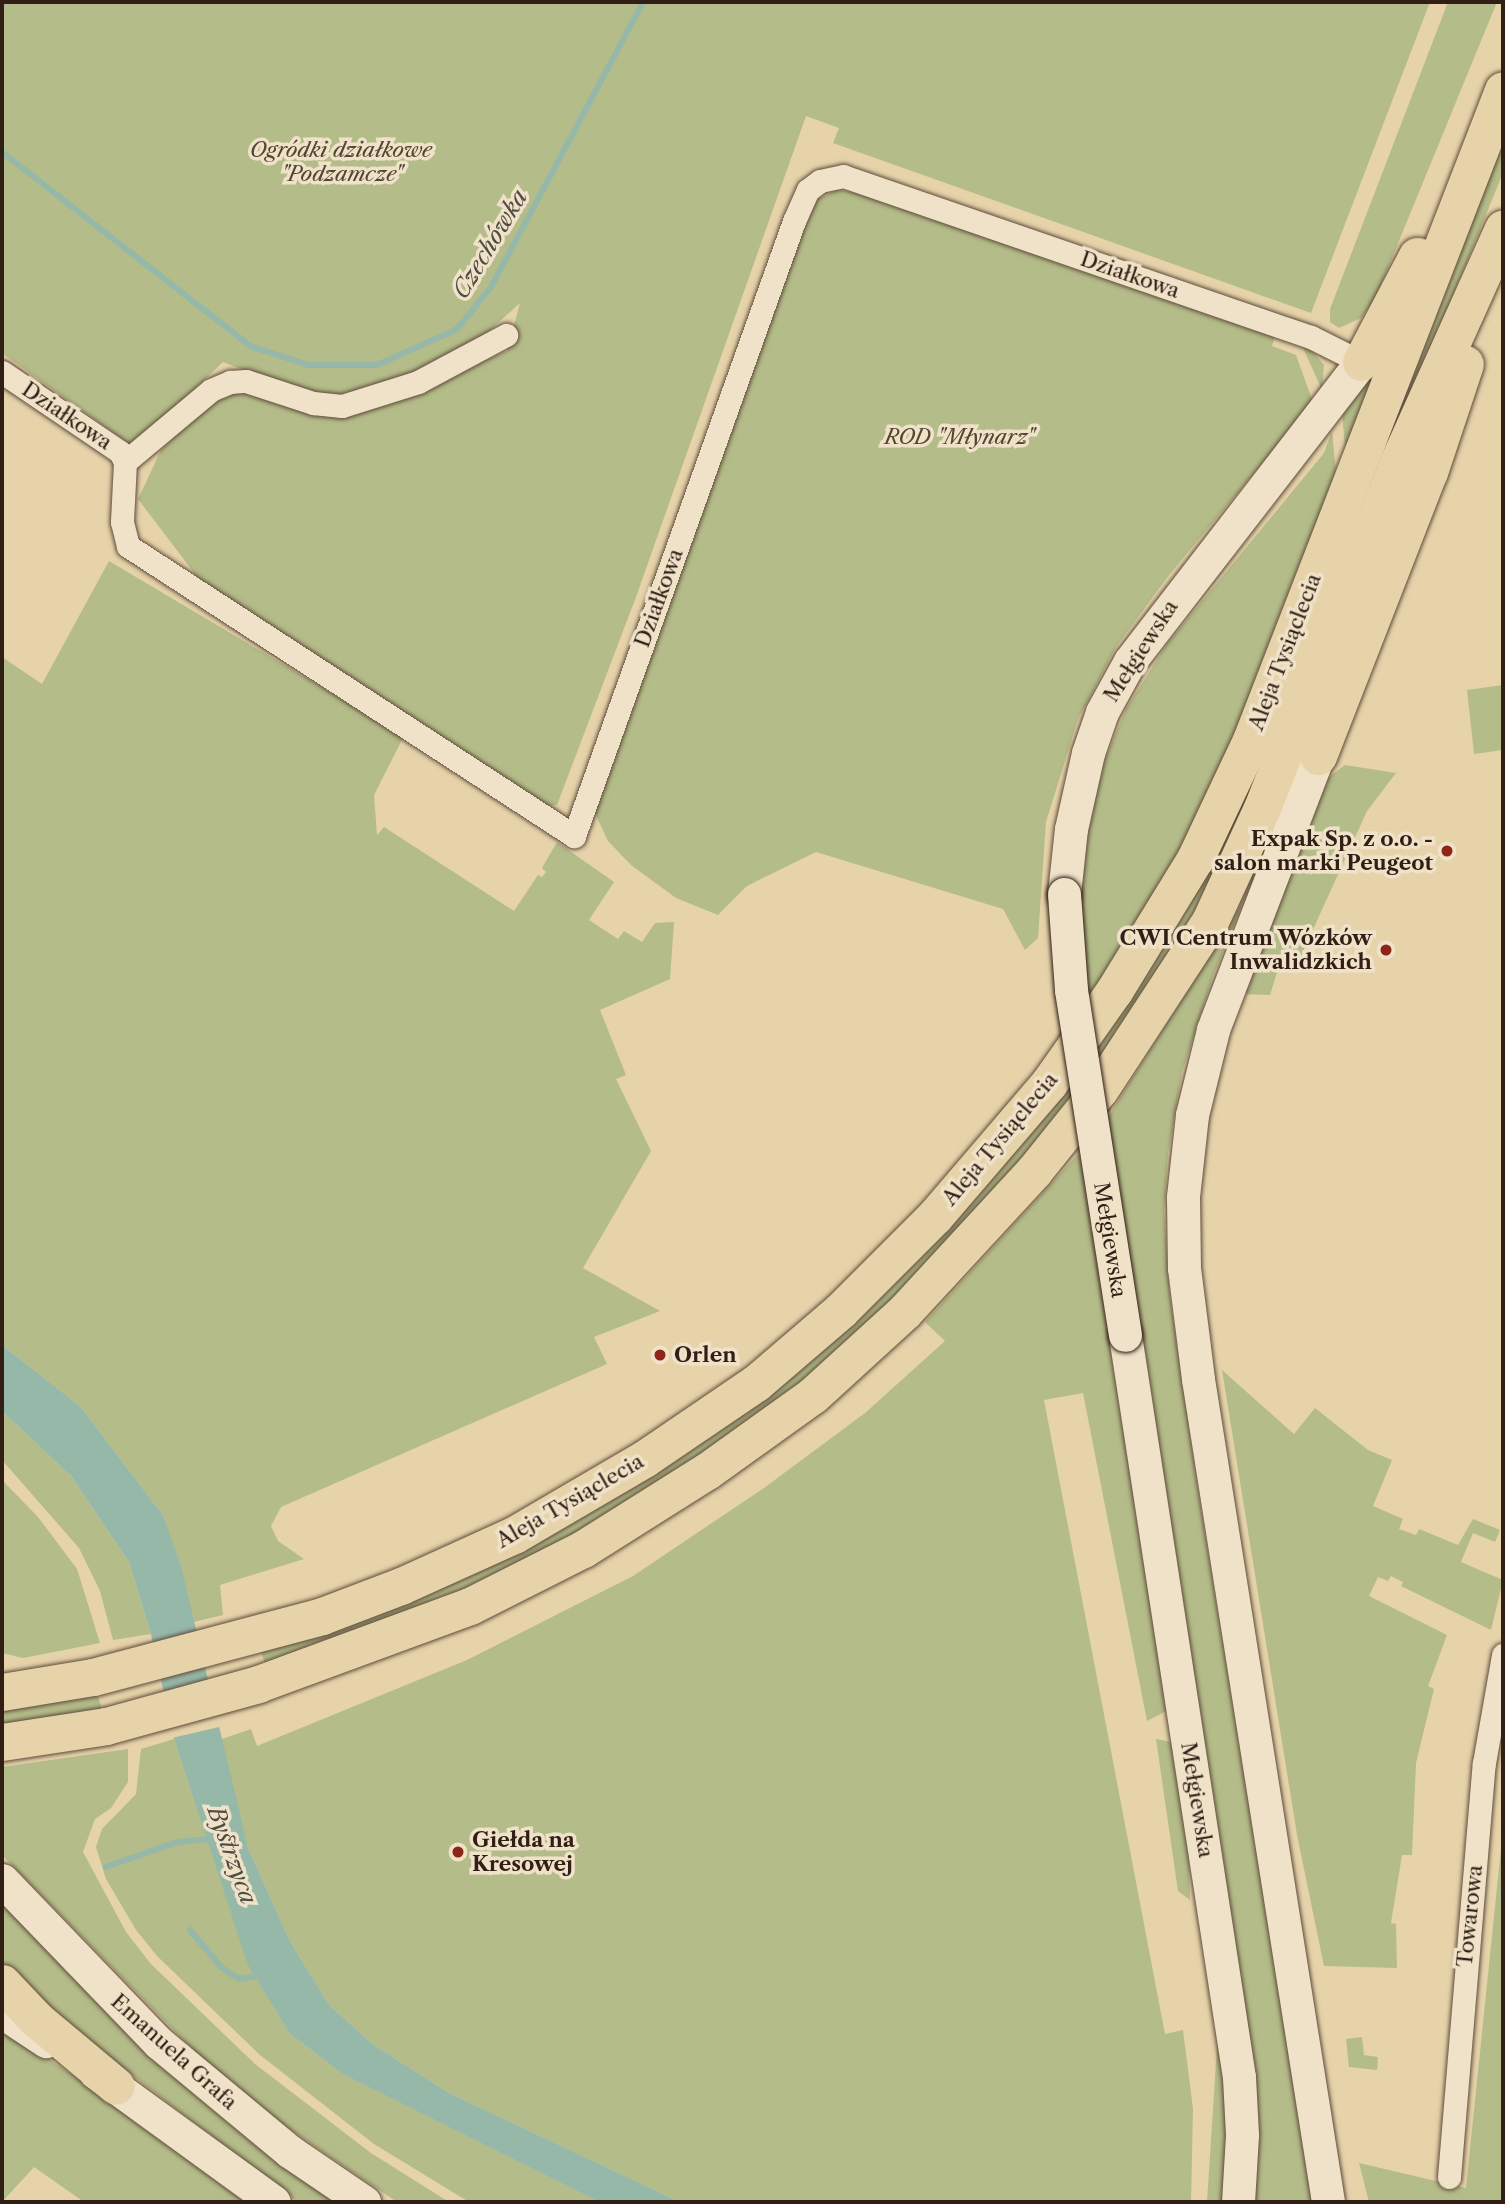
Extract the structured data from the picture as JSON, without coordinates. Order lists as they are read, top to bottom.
{
  "streets": {
    "main road": ["Mełgiewska", "Aleja Tysiąclecia", "Emanuela Grafa"],
    "street": ["Działkowa", "Towarowa"]
  },
  "crossings": [
    ["Działkowa", "Mełgiewska"]
  ],
  "water": ["Czechówka", "Bystrzyca"],
  "parks": ["Ogródki działkowe \"Podzamcze\"", "ROD \"Młynarz\""],
  "places": [
    "Expak Sp. z o.o. - salon marki Peugeot",
    "CWI Centrum Wózków Inwalidzkich",
    "Orlen",
    "Giełda na Kresowej"
  ]
}
